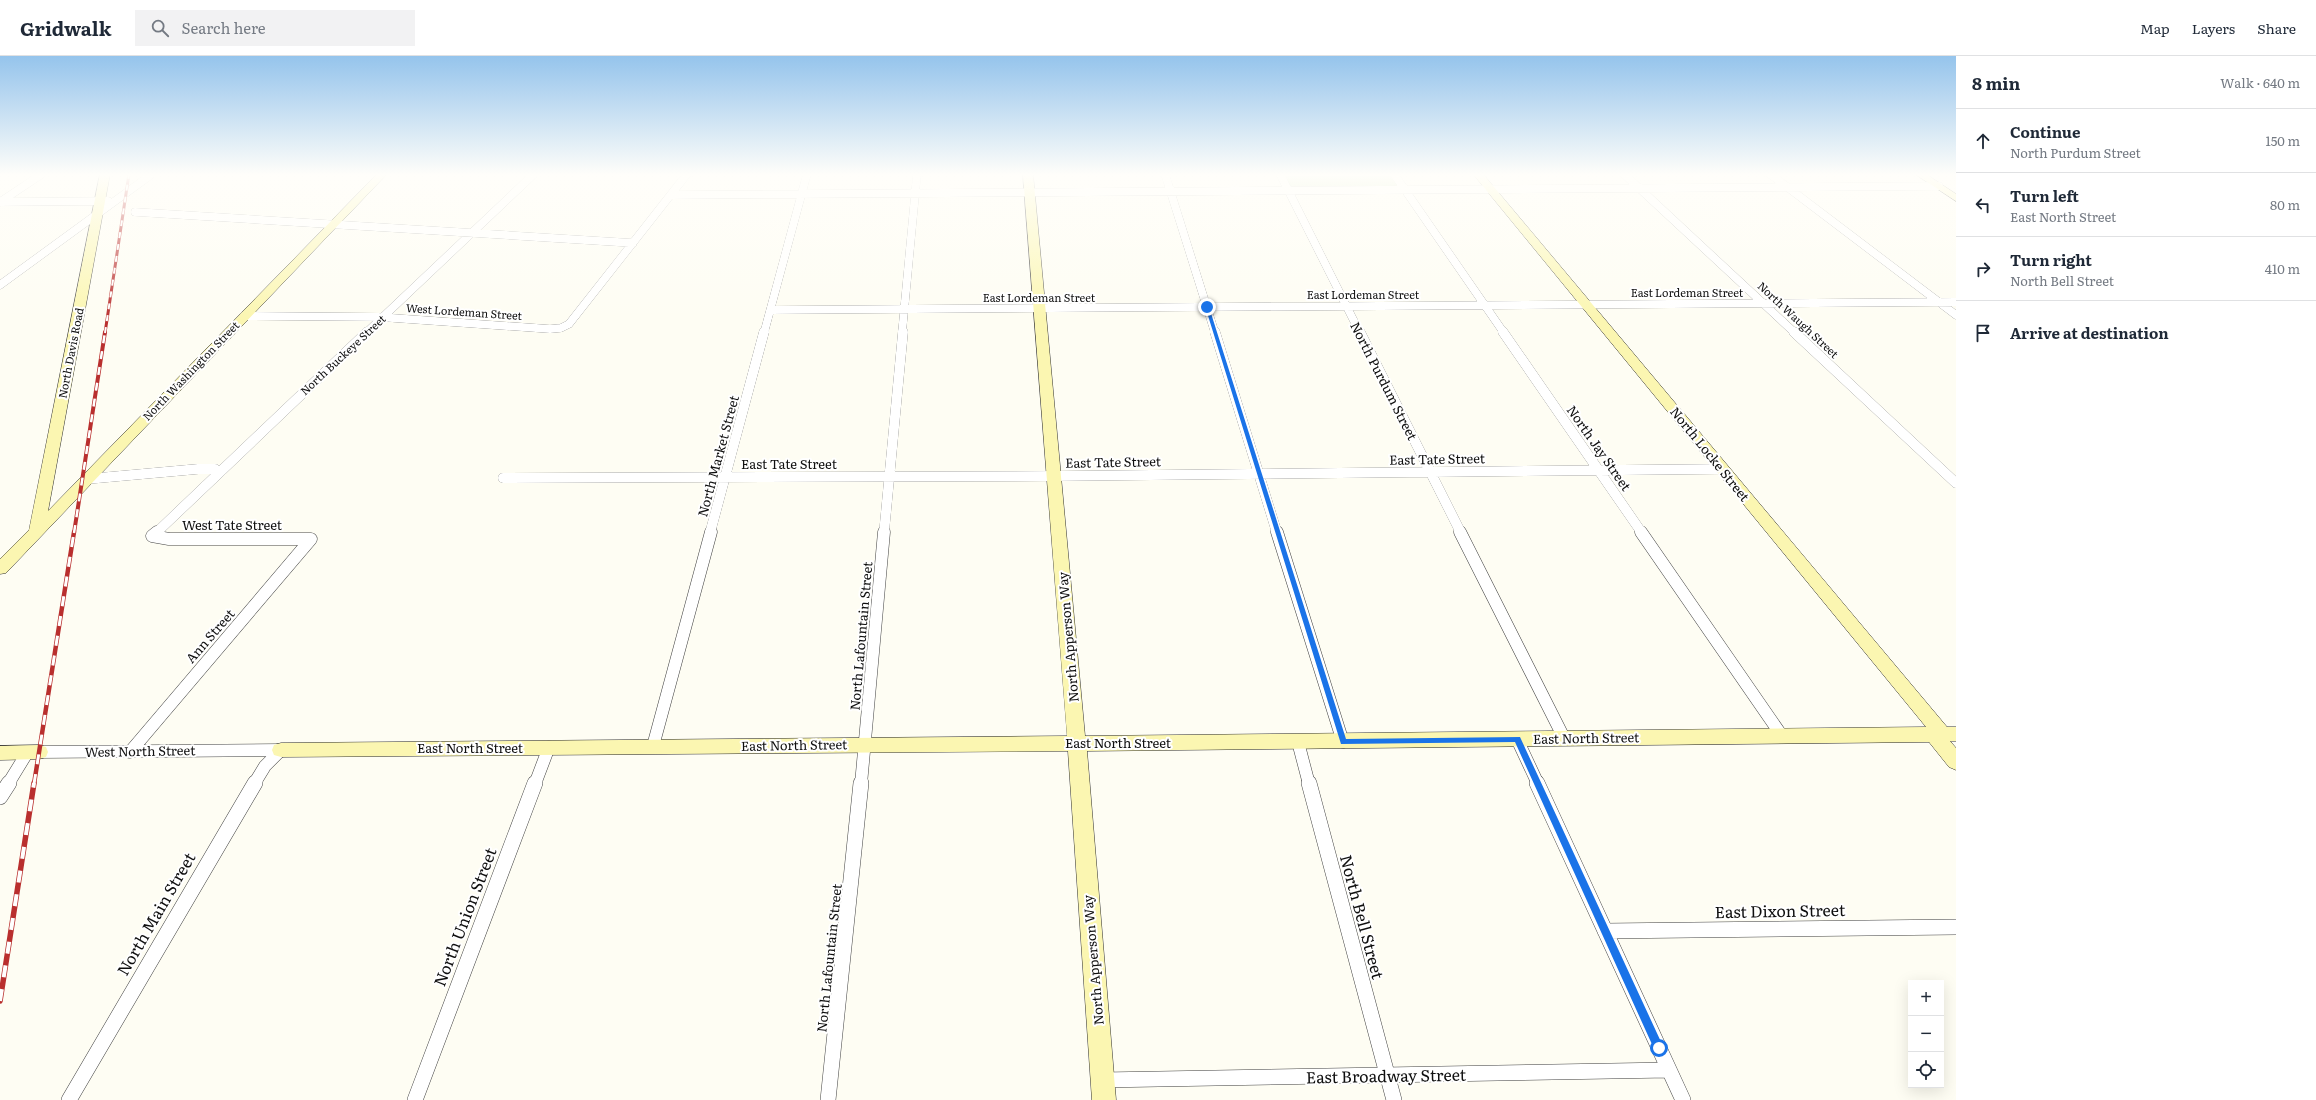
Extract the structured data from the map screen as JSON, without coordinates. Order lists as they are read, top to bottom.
{
  "streets": {
    "street": [
      "East Lordeman Street",
      "West Lordeman Street",
      "North Waugh Street",
      "North Davis Road",
      "North Buckeye Street",
      "North Washington Street",
      "North Purdum Street",
      "North Jay Street",
      "North Locke Street",
      "North Market Street",
      "East Tate Street",
      "West Tate Street",
      "Ann Street",
      "North Lafountain Street",
      "North Apperson Way",
      "East North Street",
      "West North Street",
      "East Dixon Street",
      "North Main Street",
      "North Union Street",
      "North Bell Street",
      "East Broadway Street"
    ]
  },
  "crossings": [
    ["East Lordeman Street", "North Waugh Street"],
    ["East Lordeman Street", "North Purdum Street"],
    ["East Lordeman Street", "North Jay Street"],
    ["East Lordeman Street", "North Locke Street"],
    ["East Lordeman Street", "North Market Street"],
    ["East Lordeman Street", "North Lafountain Street"],
    ["East Lordeman Street", "North Apperson Way"],
    ["West Lordeman Street", "North Buckeye Street"],
    ["West Lordeman Street", "North Washington Street"],
    ["North Davis Road", "North Washington Street"],
    ["North Buckeye Street", "West Tate Street"],
    ["North Purdum Street", "East Tate Street"],
    ["North Purdum Street", "East North Street"],
    ["North Jay Street", "East Tate Street"],
    ["North Jay Street", "East North Street"],
    ["North Locke Street", "East Tate Street"],
    ["North Locke Street", "East North Street"],
    ["North Market Street", "East Tate Street"],
    ["North Market Street", "East North Street"],
    ["East Tate Street", "North Lafountain Street"],
    ["East Tate Street", "North Apperson Way"],
    ["West Tate Street", "Ann Street"],
    ["Ann Street", "West North Street"],
    ["North Lafountain Street", "East North Street"],
    ["North Apperson Way", "East North Street"],
    ["North Apperson Way", "East Broadway Street"],
    ["East North Street", "West North Street"],
    ["East North Street", "North Main Street"],
    ["East North Street", "North Union Street"],
    ["East North Street", "North Bell Street"],
    ["West North Street", "North Main Street"],
    ["North Bell Street", "East Broadway Street"]
  ],
  "page": {
    "header": "Gridwalk",
    "search": "Search here",
    "nav": ["Map", "Layers", "Share"],
    "heading": ["8 min", "Walk · 640 m"],
    "list": [
      ["Continue", "North Purdum Street", "150 m"],
      ["Turn left", "East North Street", "80 m"],
      ["Turn right", "North Bell Street", "410 m"],
      "Arrive at destination"
    ],
    "map_buttons": ["+", "−"]
  }
}
